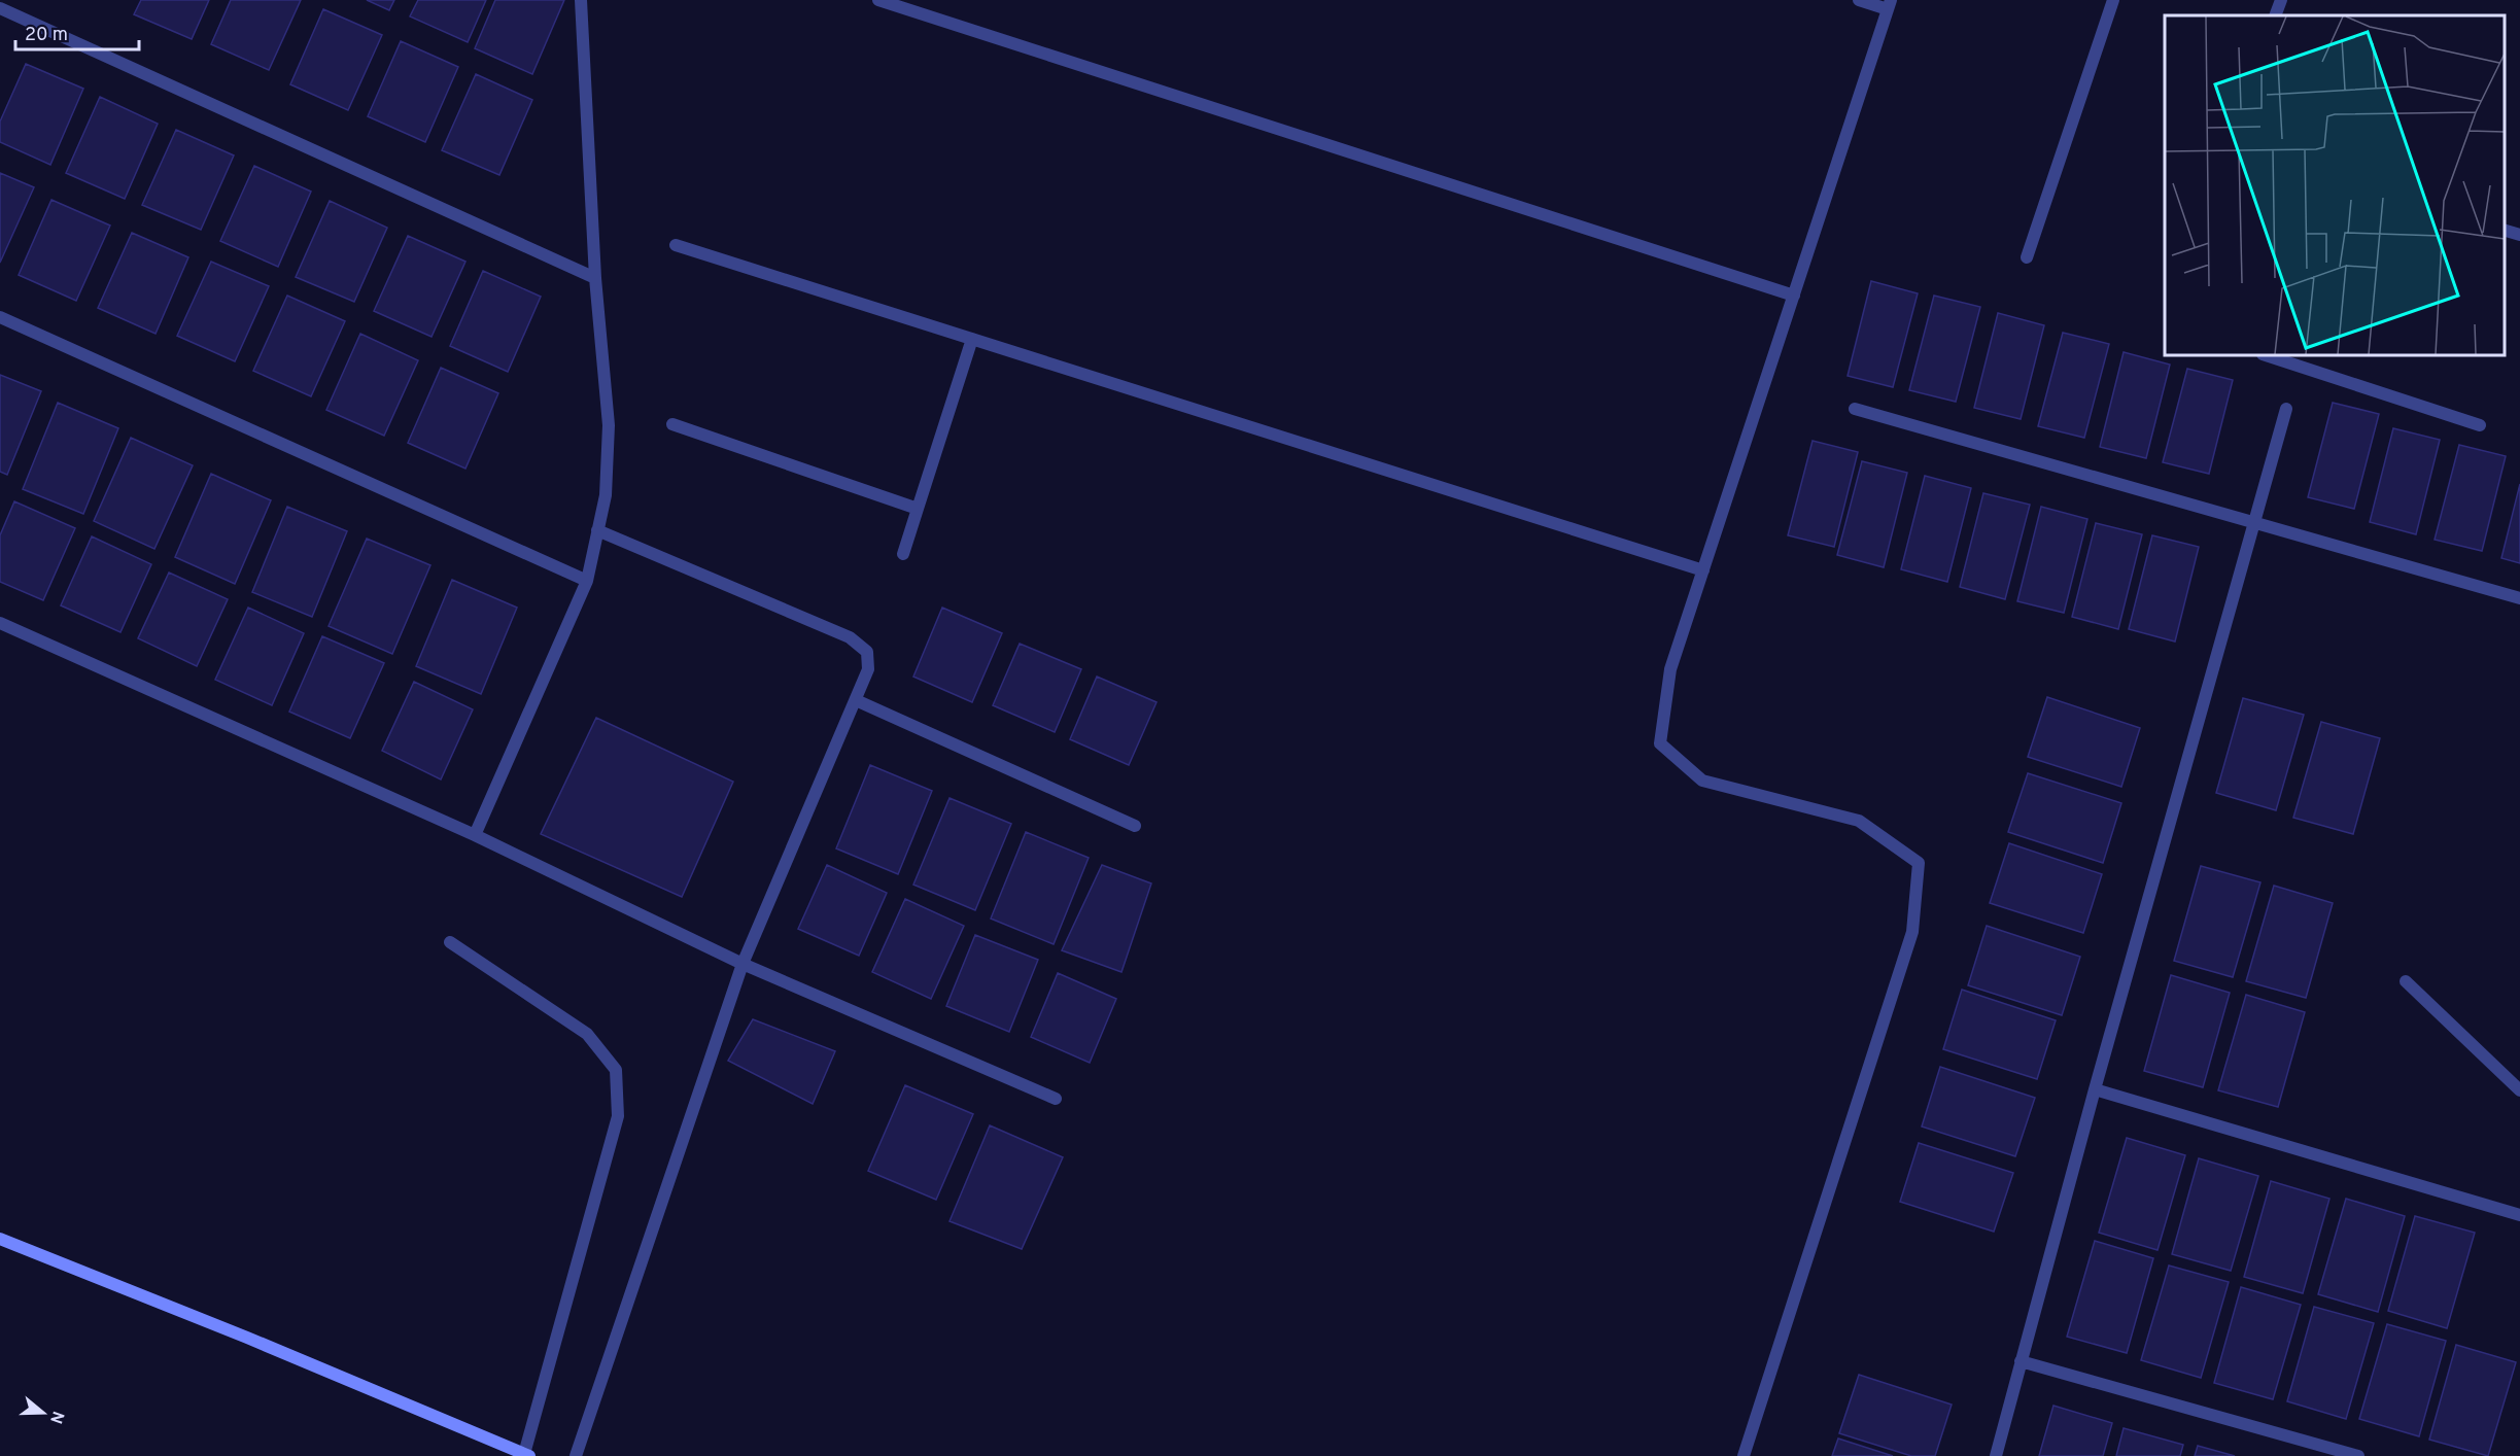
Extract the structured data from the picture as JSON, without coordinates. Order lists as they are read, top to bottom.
{
  "scale_bar": "20 m",
  "north": "right"
}
